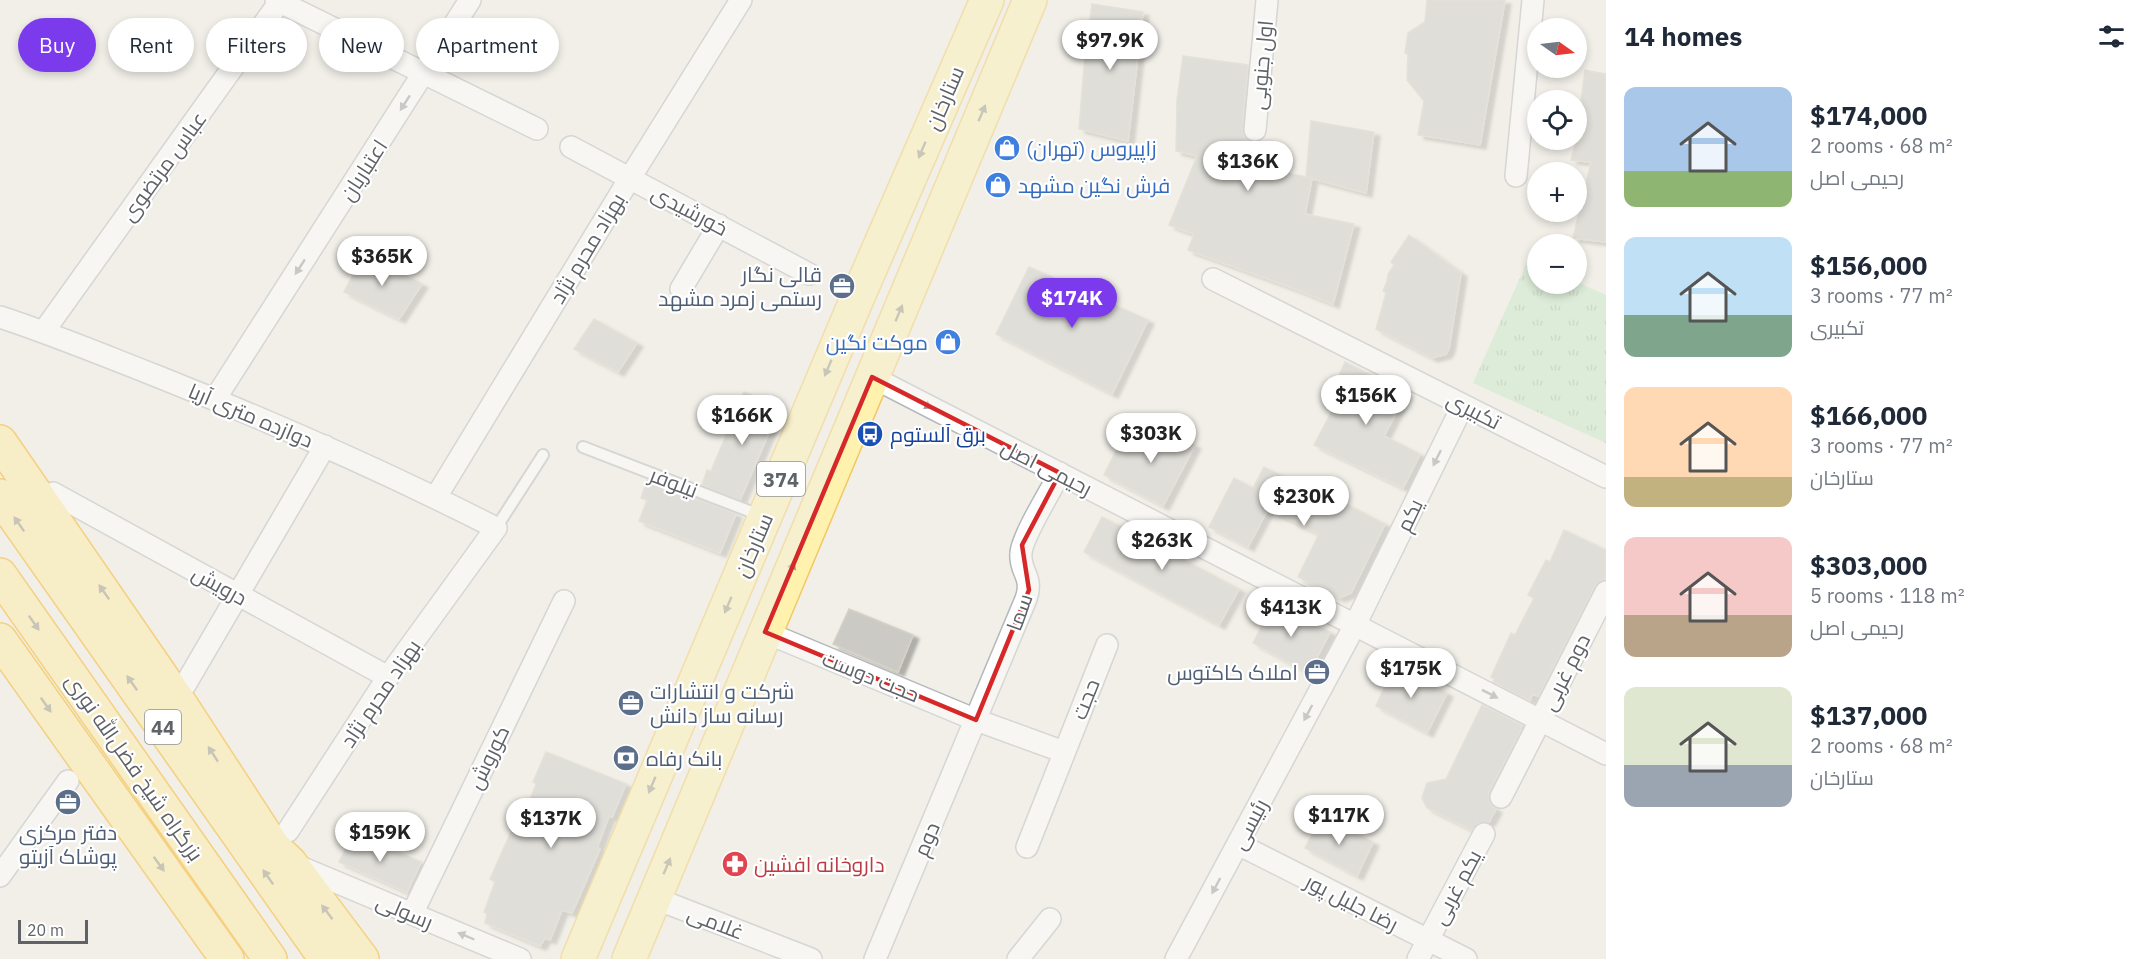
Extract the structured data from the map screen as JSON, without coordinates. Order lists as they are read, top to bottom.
{
  "streets": {
    "highway": ["44", "بزرگراه شیخ فضل‌الله نوری"],
    "main road": ["ستارخان", "374"],
    "street": [
      "اول جنوبی",
      "عباس مرتضوی",
      "اعتباریان",
      "خورشیدی",
      "بهزاد محرم نژاد",
      "تکبیری",
      "دوازده متری آریا",
      "رحیمی اصل",
      "یکم",
      "درویش",
      "سما",
      "دوم غربی",
      "حجت دوست",
      "حجت",
      "کوروش",
      "رئیسی",
      "دوم",
      "یکم غربی",
      "رضا جلیل پور",
      "رسولی",
      "غلامی"
    ],
    "lane": ["نیلوفر"]
  },
  "crossings": [
    ["ستارخان", "رحیمی اصل"],
    ["ستارخان", "نیلوفر"],
    ["ستارخان", "حجت دوست"],
    ["ستارخان", "غلامی"],
    ["عباس مرتضوی", "دوازده متری آریا"],
    ["اعتباریان", "دوازده متری آریا"],
    ["خورشیدی", "بهزاد محرم نژاد"],
    ["بهزاد محرم نژاد", "دوازده متری آریا"],
    ["بهزاد محرم نژاد", "درویش"],
    ["تکبیری", "یکم"],
    ["رحیمی اصل", "یکم"],
    ["رحیمی اصل", "سما"],
    ["رحیمی اصل", "دوم غربی"],
    ["رحیمی اصل", "رئیسی"],
    ["یکم", "رئیسی"],
    ["سما", "حجت دوست"],
    ["سما", "دوم"],
    ["حجت دوست", "دوم"],
    ["کوروش", "رسولی"],
    ["رئیسی", "رضا جلیل پور"],
    ["یکم غربی", "رضا جلیل پور"]
  ],
  "one_way": [
    "اعتباریان",
    "رحیمی اصل",
    "یکم",
    "رئیسی",
    "رسولی"
  ],
  "places": {
    "shop": ["زاپیروس (تهران)", "فرش نگین مشهد", "موکت نگین"],
    "office": [
      "قالی نگار رستمی زمرد مشهد",
      "املاک کاکتوس",
      "شرکت و انتشارات رسانه ساز دانش",
      "دفتر مرکزی پوشاک آزیتو"
    ],
    "bus stop": ["برق آلستوم"],
    "bank": ["بانک رفاه"],
    "pharmacy": ["داروخانه افشین"]
  },
  "scale_bar": "20 m",
  "north": "right",
  "page": {
    "heading": "14 homes",
    "map_buttons": ["+", "−"],
    "chip": [
      "Buy",
      "Rent",
      "Filters",
      "New",
      "Apartment"
    ],
    "price": [
      "$97.9K",
      "$136K",
      "$365K",
      "$174K",
      "$156K",
      "$166K",
      "$303K",
      "$230K",
      "$263K",
      "$413K",
      "$175K",
      "$117K",
      "$137K",
      "$159K"
    ],
    "list": [
      {
        "name": "$174,000",
        "note": "2 rooms · 68 m² · رحیمی اصل"
      },
      {
        "name": "$156,000",
        "note": "3 rooms · 77 m² · تکبیری"
      },
      {
        "name": "$166,000",
        "note": "3 rooms · 77 m² · ستارخان"
      },
      {
        "name": "$303,000",
        "note": "5 rooms · 118 m² · رحیمی اصل"
      },
      {
        "name": "$137,000",
        "note": "2 rooms · 68 m² · ستارخان"
      }
    ],
    "scale": "20 m"
  }
}
